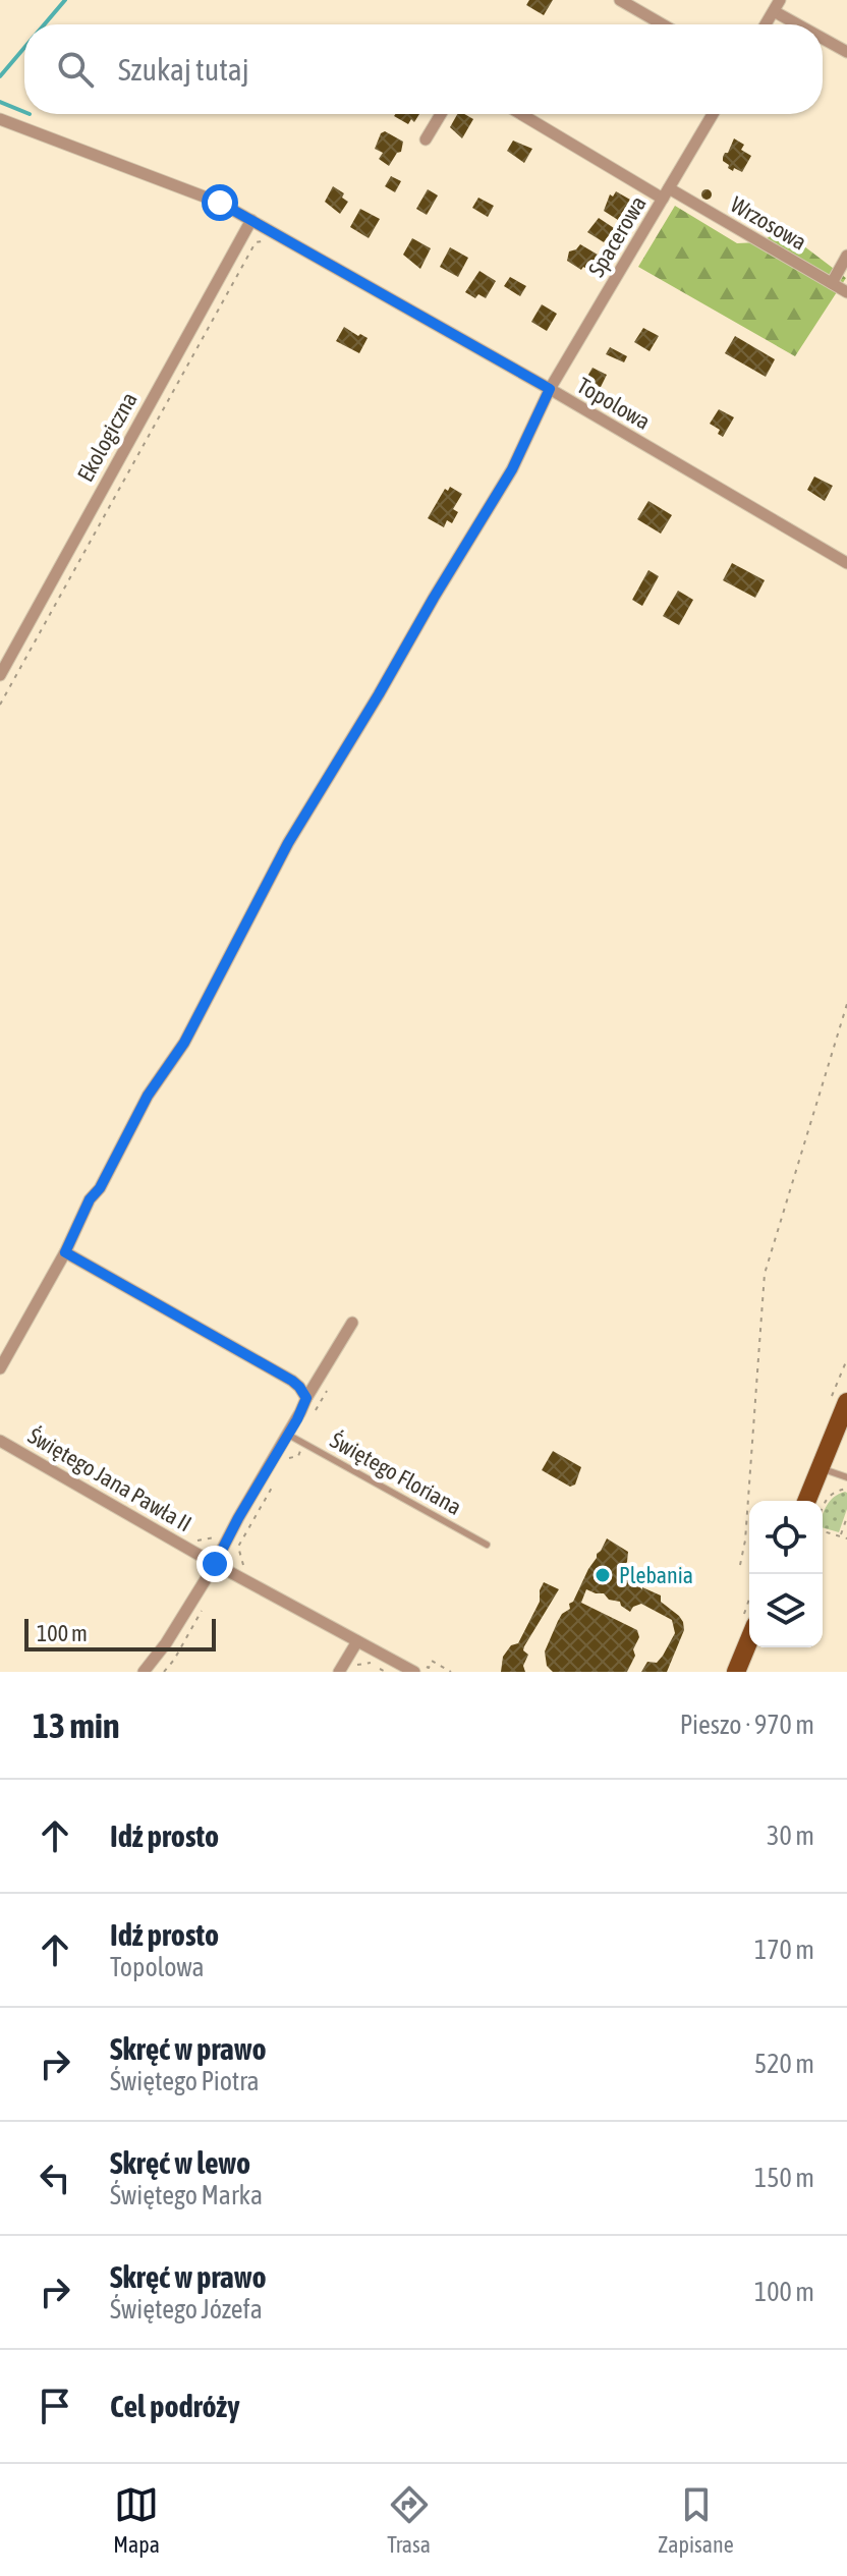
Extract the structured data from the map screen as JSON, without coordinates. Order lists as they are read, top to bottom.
{
  "streets": {
    "street": [
      "Wrzosowa",
      "Spacerowa",
      "Topolowa",
      "Ekologiczna",
      "Świętego Jana Pawła II"
    ],
    "lane": ["Świętego Floriana"]
  },
  "crossings": [
    ["Wrzosowa", "Spacerowa"],
    ["Spacerowa", "Topolowa"],
    ["Topolowa", "Ekologiczna"]
  ],
  "places": ["Plebania"],
  "scale_bar": "100 m",
  "page": {
    "search": "Szukaj tutaj",
    "scale": "100 m",
    "heading": ["13 min", "Pieszo · 970 m"],
    "list": [
      ["Idź prosto", "30 m"],
      ["Idź prosto", "Topolowa", "170 m"],
      ["Skręć w prawo", "Świętego Piotra", "520 m"],
      ["Skręć w lewo", "Świętego Marka", "150 m"],
      ["Skręć w prawo", "Świętego Józefa", "100 m"],
      "Cel podróży"
    ],
    "nav": ["Mapa", "Trasa", "Zapisane"]
  }
}
